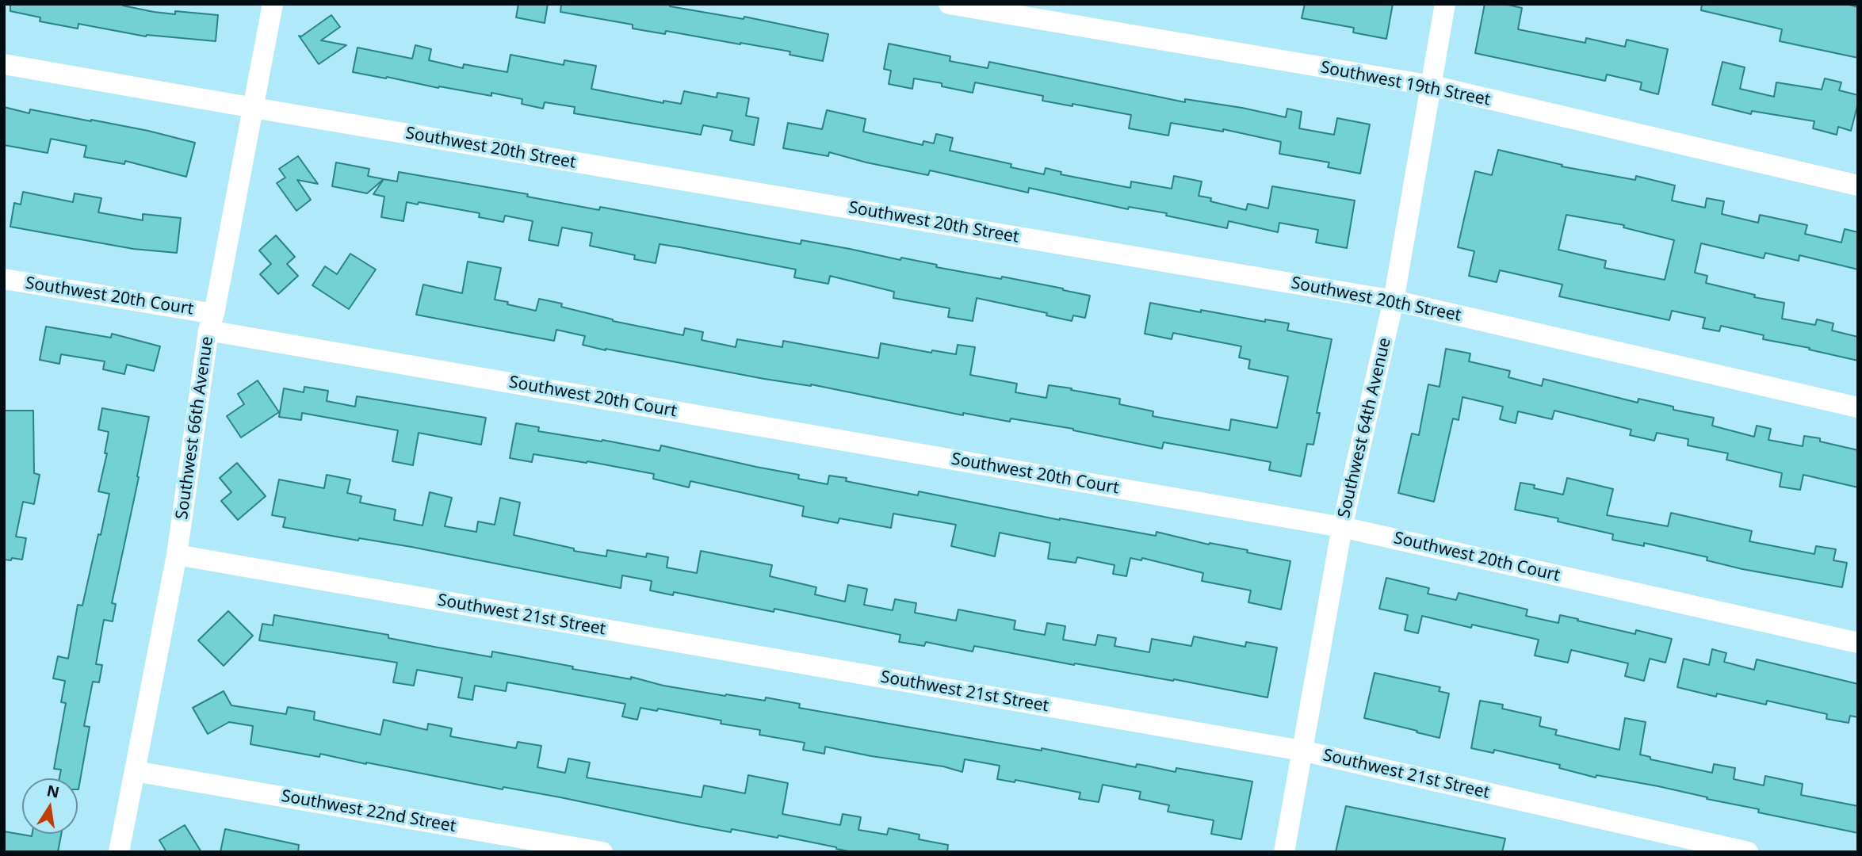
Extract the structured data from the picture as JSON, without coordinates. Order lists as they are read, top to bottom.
{
  "streets": {
    "street": [
      "Southwest 19th Street",
      "Southwest 20th Street",
      "Southwest 20th Court",
      "Southwest 66th Avenue",
      "Southwest 64th Avenue",
      "Southwest 21st Street",
      "Southwest 22nd Street"
    ]
  },
  "crossings": [
    ["Southwest 19th Street", "Southwest 64th Avenue"],
    ["Southwest 20th Street", "Southwest 66th Avenue"],
    ["Southwest 20th Street", "Southwest 64th Avenue"],
    ["Southwest 20th Court", "Southwest 66th Avenue"],
    ["Southwest 20th Court", "Southwest 64th Avenue"],
    ["Southwest 66th Avenue", "Southwest 21st Street"],
    ["Southwest 66th Avenue", "Southwest 22nd Street"],
    ["Southwest 64th Avenue", "Southwest 21st Street"]
  ],
  "north": "top"
}
